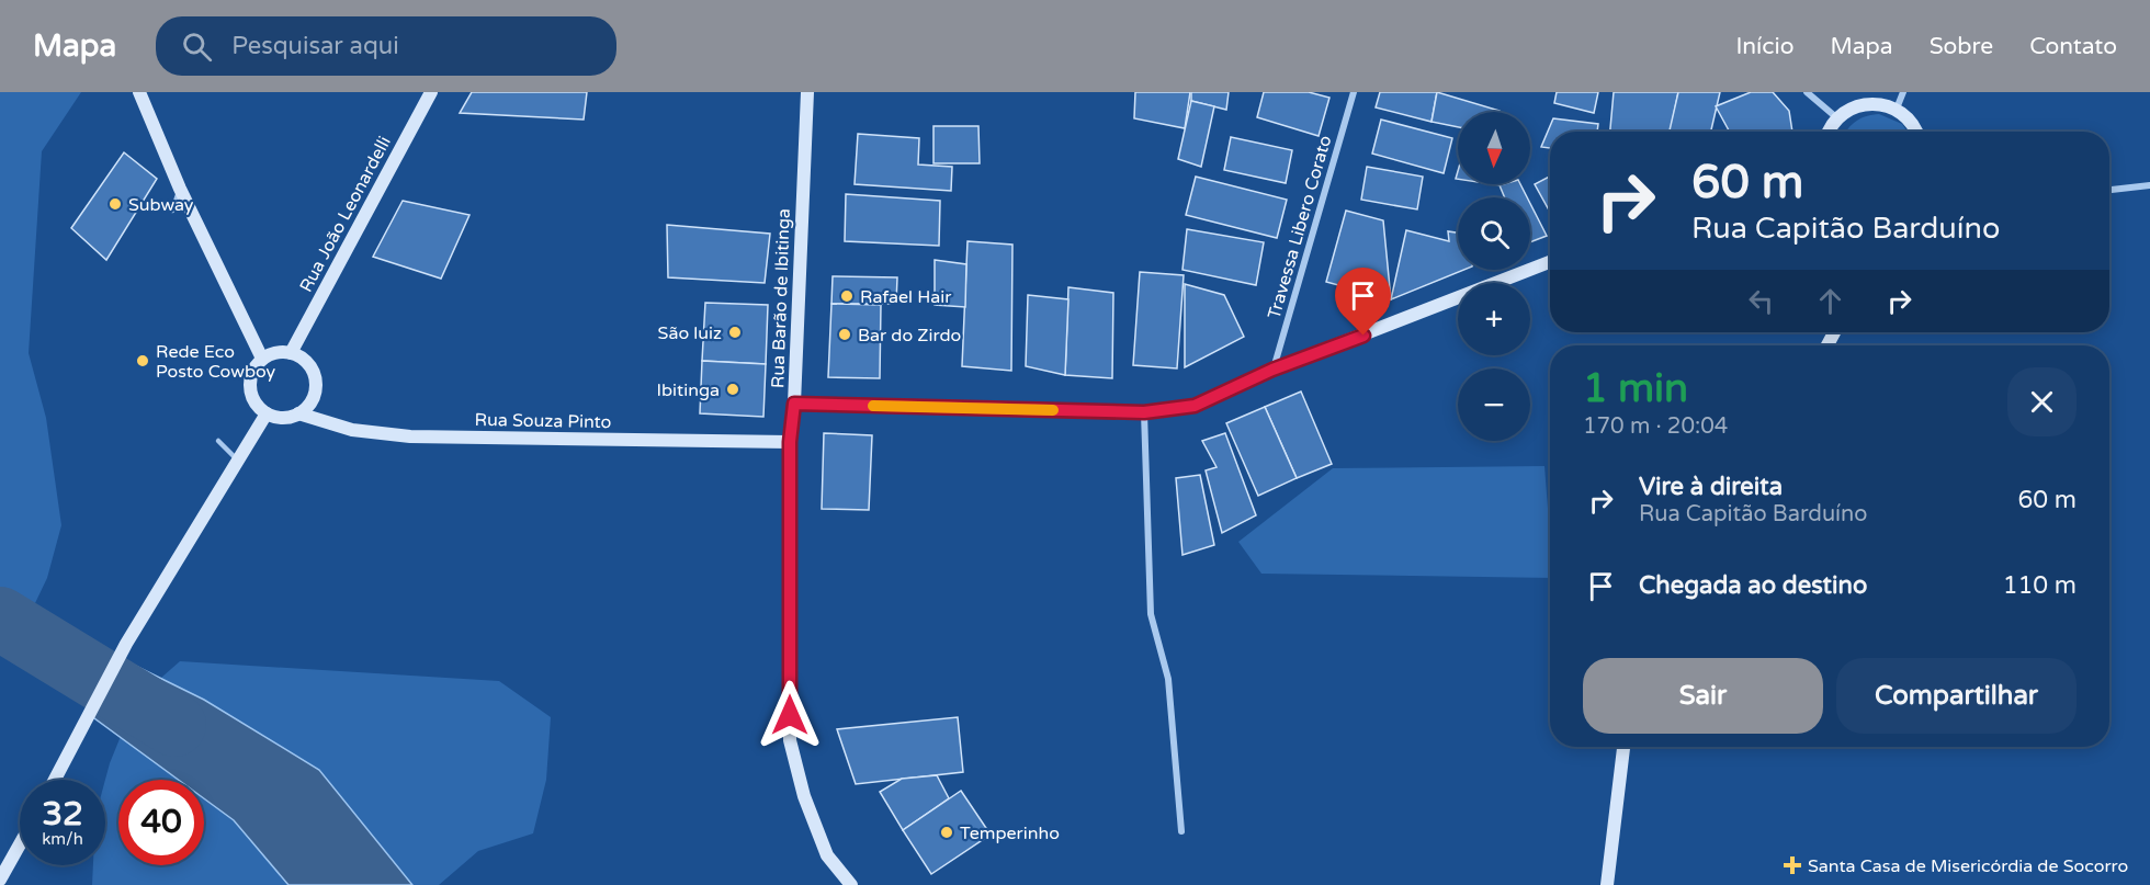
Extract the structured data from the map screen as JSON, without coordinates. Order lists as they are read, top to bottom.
{
  "streets": {
    "street": [
      "Rua João Leonardelli",
      "Travessa Libero Corato",
      "Rua Barão de Ibitinga",
      "Rua Souza Pinto"
    ]
  },
  "crossings": [
    ["Rua João Leonardelli", "Rua Souza Pinto"],
    ["Rua Barão de Ibitinga", "Rua Souza Pinto"]
  ],
  "places": {
    "other": [
      "Subway",
      "Rafael Hair",
      "São luiz",
      "Bar do Zirdo",
      "Rede Eco Posto Cowboy",
      "Ibitinga",
      "Temperinho"
    ],
    "health": ["Santa Casa de Misericórdia de Socorro"]
  },
  "north": "bottom",
  "page": {
    "header": "Mapa",
    "search": "Pesquisar aqui",
    "nav": [
      "Início",
      "Mapa",
      "Sobre",
      "Contato"
    ],
    "map_buttons": ["+", "−"],
    "turn": ["60 m", "Rua Capitão Barduíno"],
    "heading": ["1 min", "170 m · 20:04"],
    "list": [
      {
        "name": "Vire à direita",
        "note": "Rua Capitão Barduíno",
        "value": "60 m"
      },
      {
        "name": "Chegada ao destino",
        "value": "110 m"
      }
    ],
    "buttons": ["Sair", "Compartilhar"],
    "speed": "32 km/h",
    "limit": "40"
  }
}
